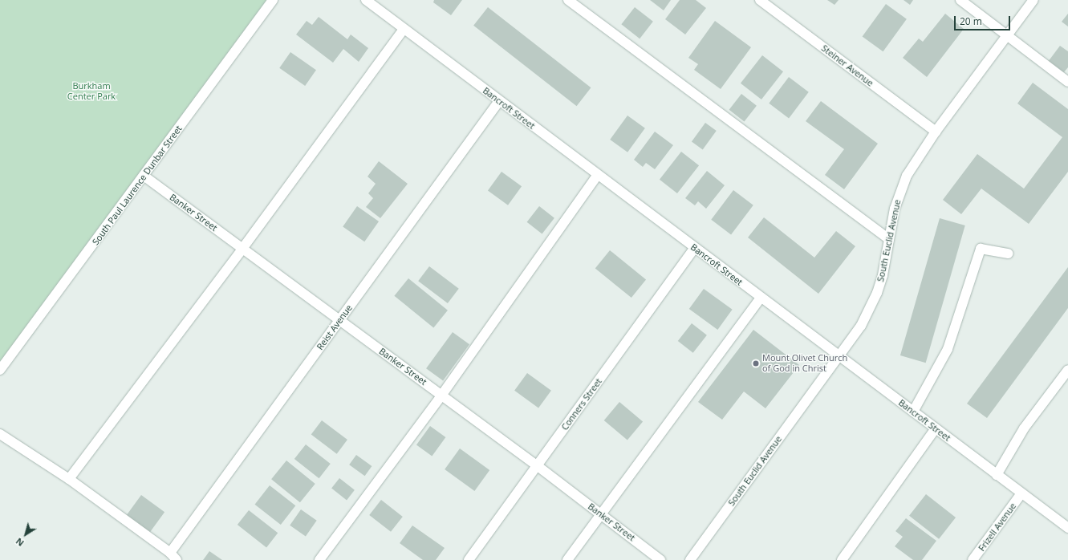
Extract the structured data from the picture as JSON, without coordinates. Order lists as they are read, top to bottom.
{
  "streets": {
    "street": [
      "Steiner Avenue",
      "Bancroft Street",
      "South Paul Laurence Dunbar Street",
      "Banker Street",
      "South Euclid Avenue",
      "Reist Avenue",
      "Conners Street",
      "Frizell Avenue"
    ]
  },
  "crossings": [
    ["Steiner Avenue", "South Euclid Avenue"],
    ["Bancroft Street", "South Euclid Avenue"],
    ["Bancroft Street", "Reist Avenue"],
    ["Bancroft Street", "Conners Street"],
    ["Bancroft Street", "Frizell Avenue"],
    ["South Paul Laurence Dunbar Street", "Banker Street"],
    ["Banker Street", "Reist Avenue"],
    ["Banker Street", "Conners Street"]
  ],
  "parks": ["Burkham Center Park"],
  "places": ["Mount Olivet Church of God in Christ"],
  "scale_bar": "20 m",
  "north": "bottom left"
}
